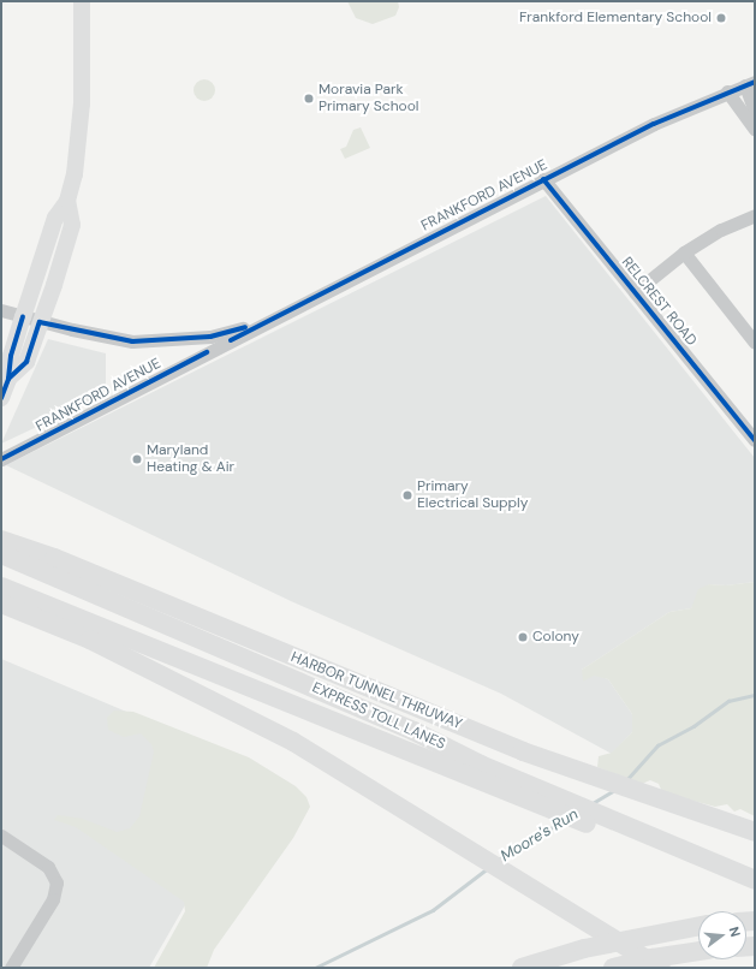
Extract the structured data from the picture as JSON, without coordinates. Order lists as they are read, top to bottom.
{
  "streets": {
    "highway": ["HARBOR TUNNEL THRUWAY", "EXPRESS TOLL LANES"],
    "street": ["FRANKFORD AVENUE", "RELCREST ROAD"]
  },
  "crossings": [
    ["FRANKFORD AVENUE", "RELCREST ROAD"]
  ],
  "water": ["Moore's Run"],
  "places": [
    "Frankford Elementary School",
    "Moravia Park Primary School",
    "Maryland Heating & Air",
    "Primary Electrical Supply",
    "Colony"
  ],
  "north": "right"
}
